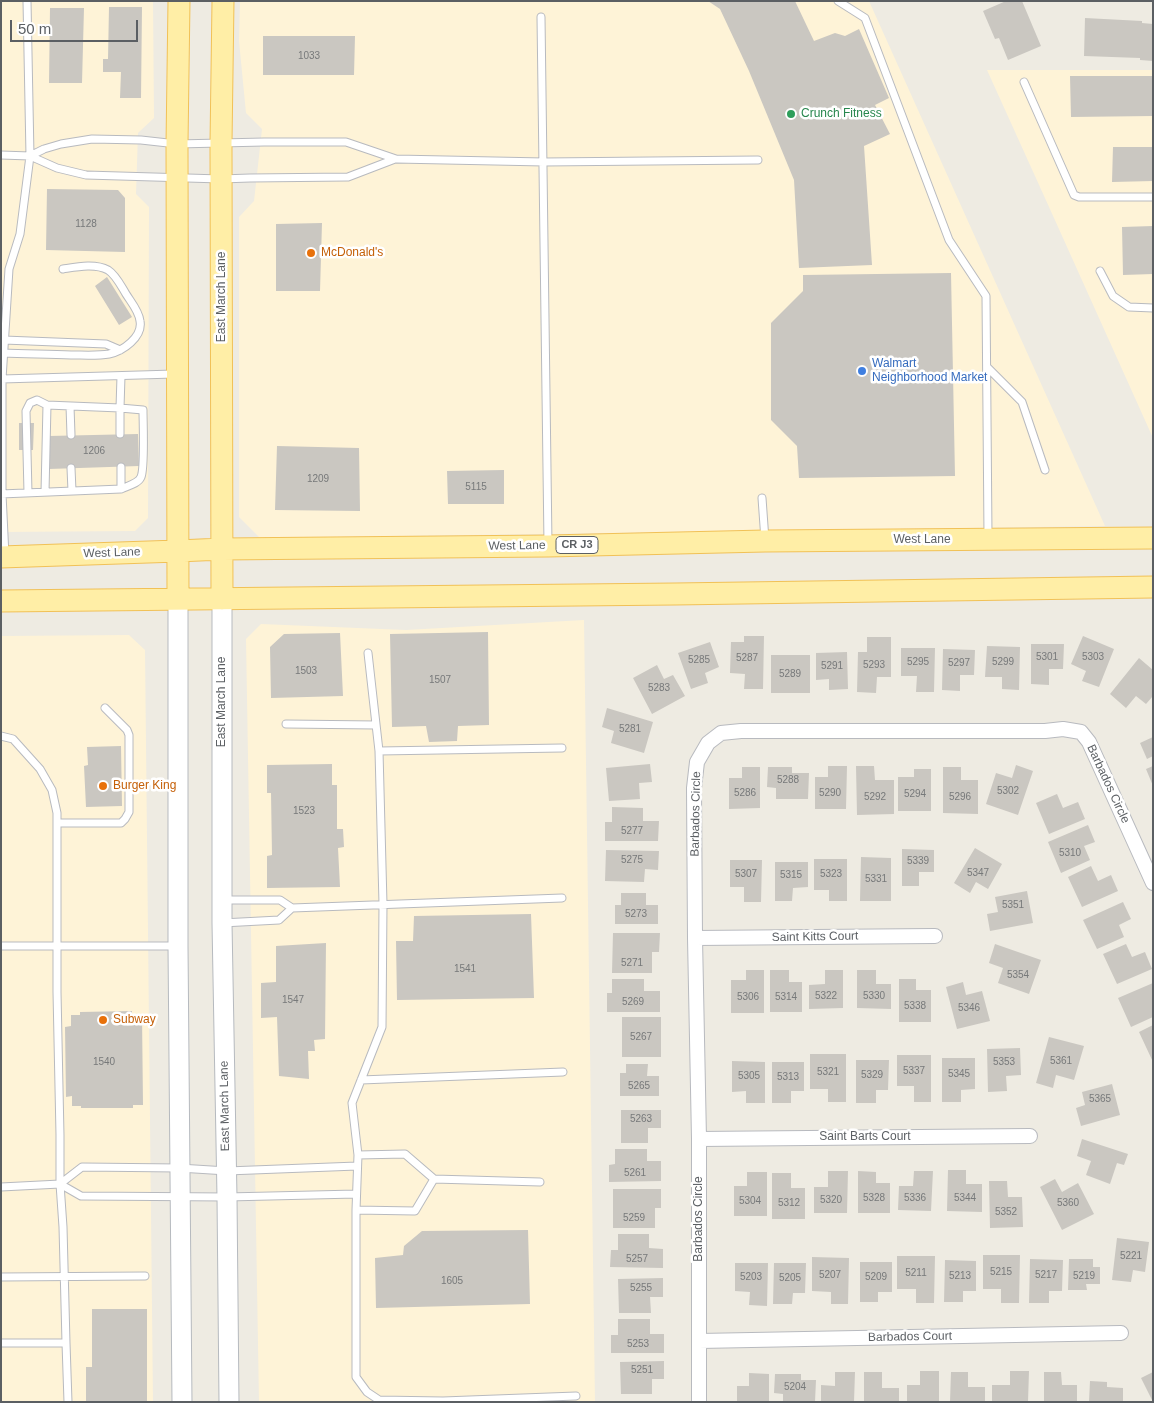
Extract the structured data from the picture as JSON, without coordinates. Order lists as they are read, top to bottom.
{
  "streets": {
    "main road": ["East March Lane", "West Lane", "CR J3"],
    "street": [
      "Barbados Circle",
      "Saint Kitts Court",
      "Saint Barts Court",
      "Barbados Court"
    ]
  },
  "crossings": [
    ["East March Lane", "West Lane"],
    ["Barbados Circle", "Saint Kitts Court"],
    ["Barbados Circle", "Saint Barts Court"],
    ["Barbados Circle", "Barbados Court"]
  ],
  "places": [
    "Crunch Fitness",
    "McDonald's",
    "Walmart Neighborhood Market",
    "Burger King",
    "Subway"
  ],
  "house_numbers": [
    "1033",
    "1128",
    "1206",
    "1209",
    "5115",
    "5301",
    "5303",
    "5287",
    "5285",
    "5295",
    "5299",
    "5297",
    "5293",
    "5291",
    "1503",
    "5289",
    "1507",
    "5283",
    "5281",
    "5288",
    "5302",
    "5286",
    "5290",
    "5294",
    "5292",
    "5296",
    "1523",
    "5277",
    "5310",
    "5275",
    "5339",
    "5347",
    "5307",
    "5323",
    "5315",
    "5331",
    "5351",
    "5273",
    "5271",
    "1541",
    "5354",
    "5322",
    "5330",
    "5306",
    "5314",
    "1547",
    "5269",
    "5338",
    "5346",
    "5267",
    "5361",
    "1540",
    "5353",
    "5337",
    "5321",
    "5345",
    "5329",
    "5305",
    "5313",
    "5265",
    "5365",
    "5263",
    "5261",
    "5328",
    "5336",
    "5344",
    "5320",
    "5304",
    "5312",
    "5360",
    "5352",
    "5259",
    "5221",
    "5257",
    "5215",
    "5211",
    "5207",
    "5217",
    "5213",
    "5219",
    "5203",
    "5209",
    "5205",
    "1605",
    "5255",
    "5253",
    "5251",
    "5204"
  ],
  "scale_bar": "50 m"
}
